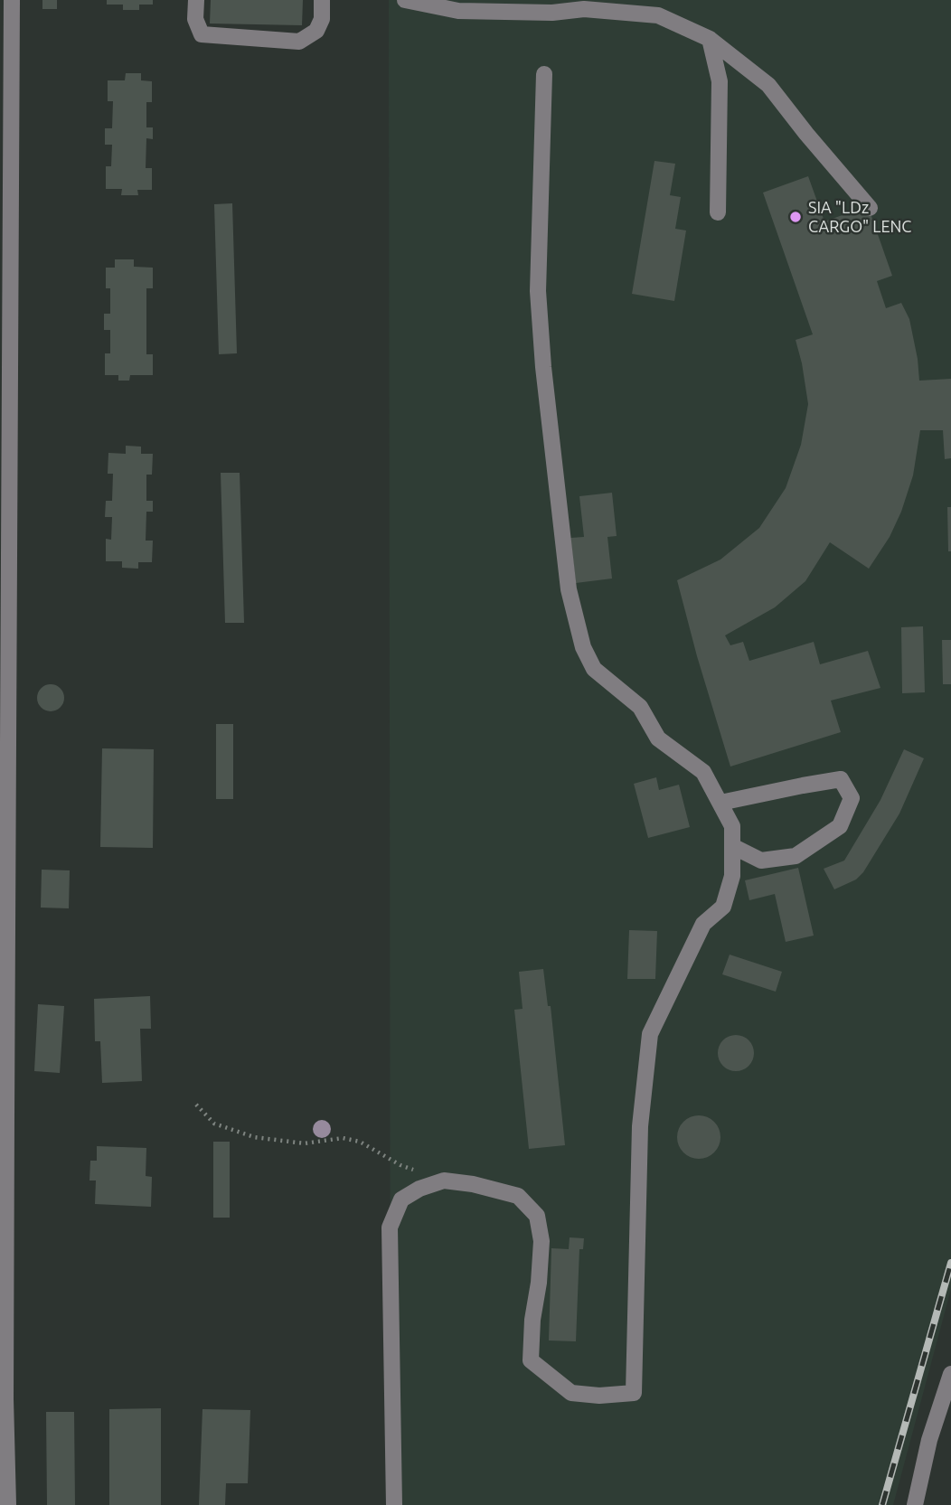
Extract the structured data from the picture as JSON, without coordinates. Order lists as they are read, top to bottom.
{
  "places": ["SIA \"LDz CARGO\" LENC"]
}
